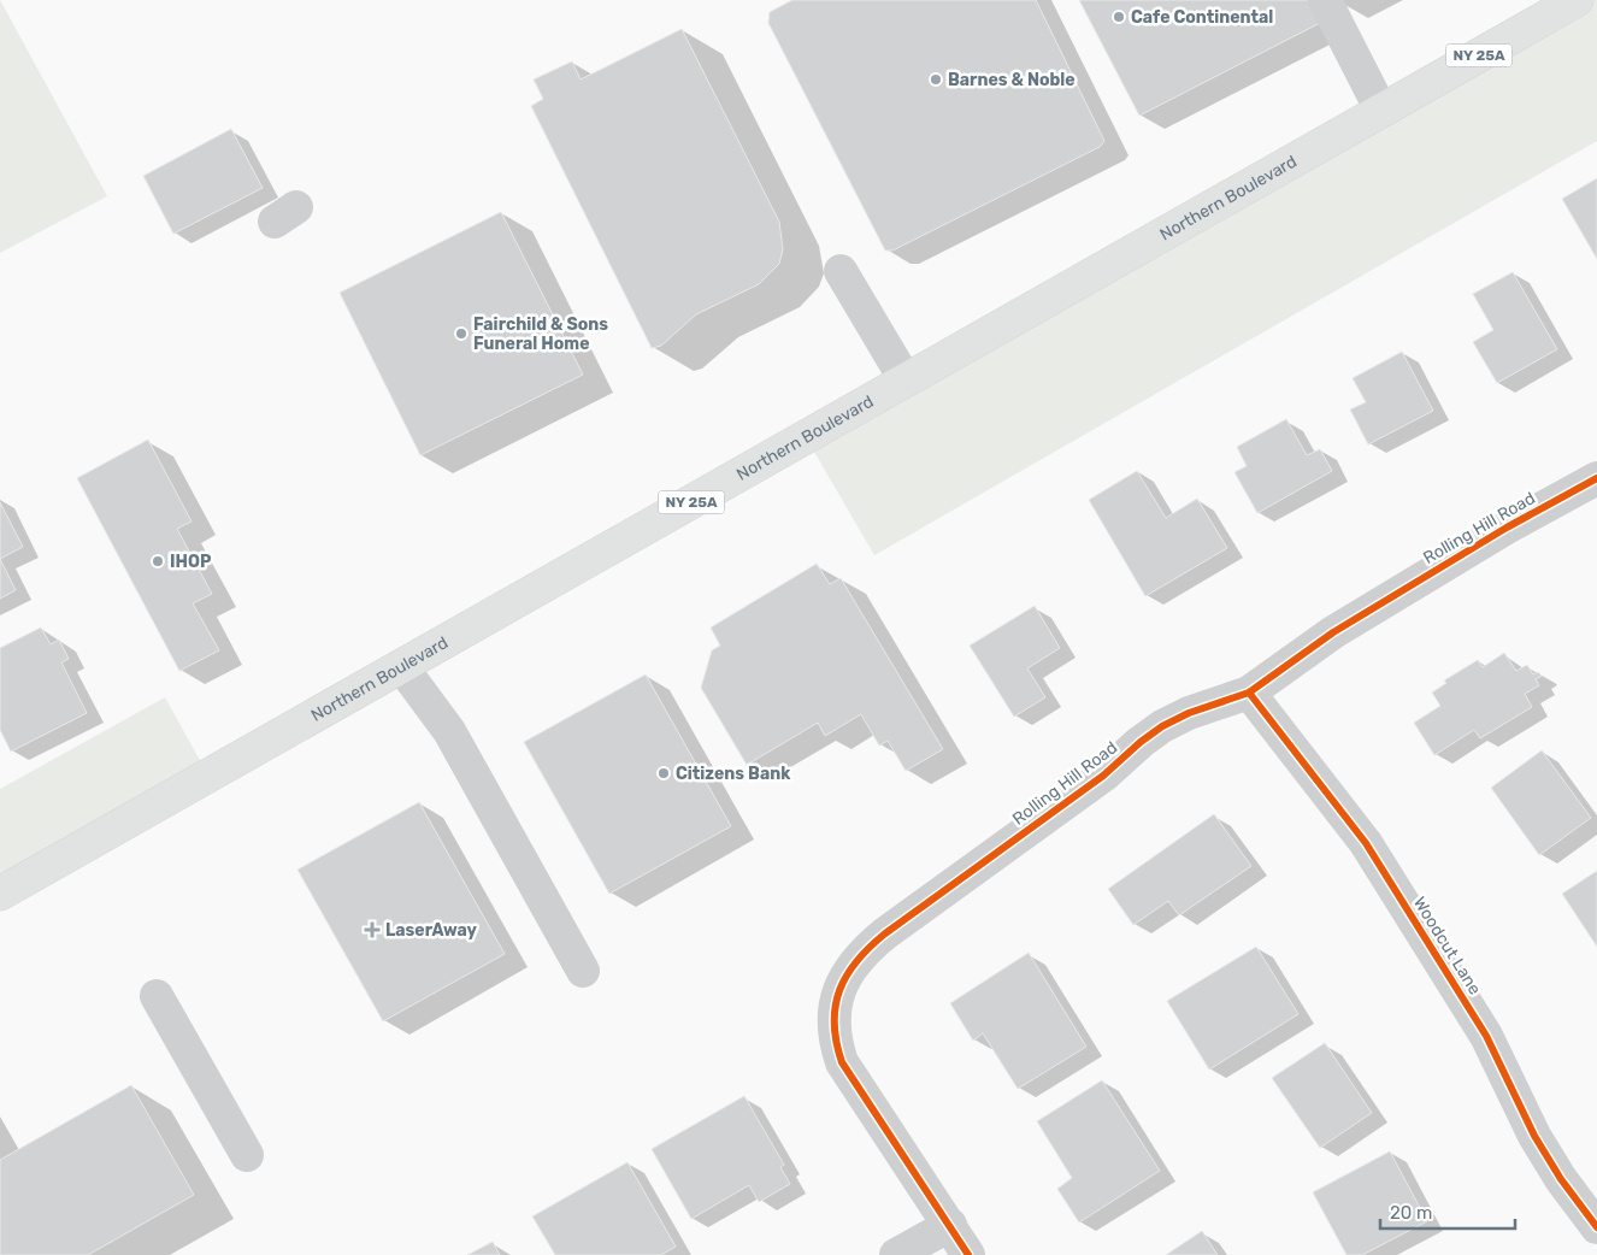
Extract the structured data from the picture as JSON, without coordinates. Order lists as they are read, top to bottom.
{
  "streets": {
    "main road": ["NY 25A", "Northern Boulevard"],
    "street": ["Rolling Hill Road", "Woodcut Lane"]
  },
  "crossings": [
    ["Rolling Hill Road", "Woodcut Lane"]
  ],
  "places": {
    "other": [
      "Cafe Continental",
      "Barnes & Noble",
      "Fairchild & Sons Funeral Home",
      "IHOP",
      "Citizens Bank"
    ],
    "health": ["LaserAway"]
  },
  "scale_bar": "20 m"
}
